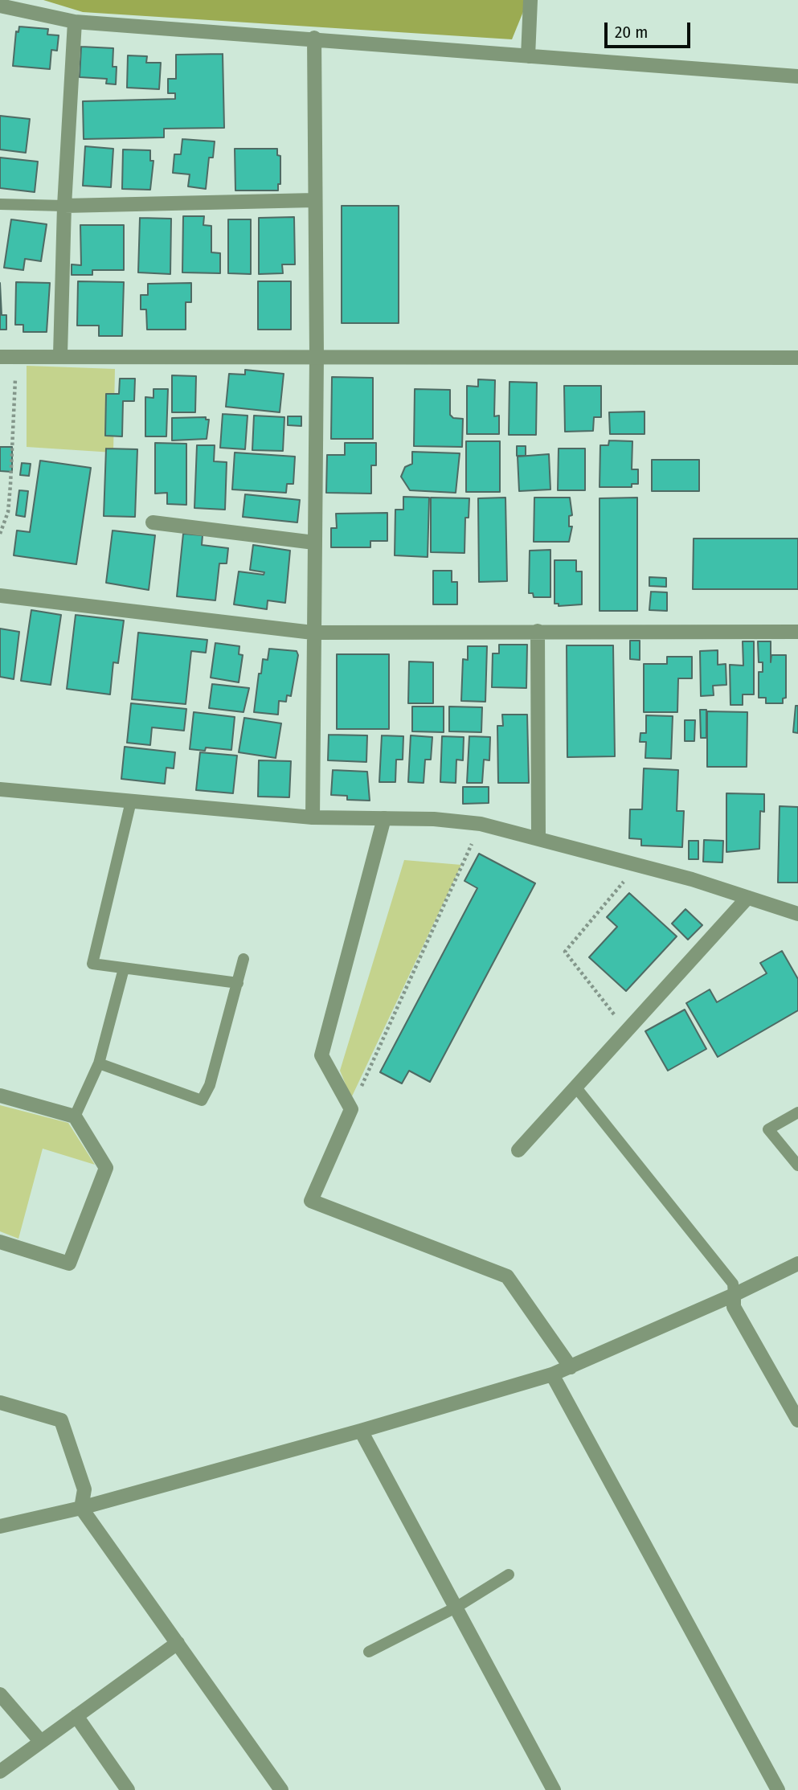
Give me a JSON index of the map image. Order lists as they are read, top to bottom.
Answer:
{
  "scale_bar": "20 m"
}
